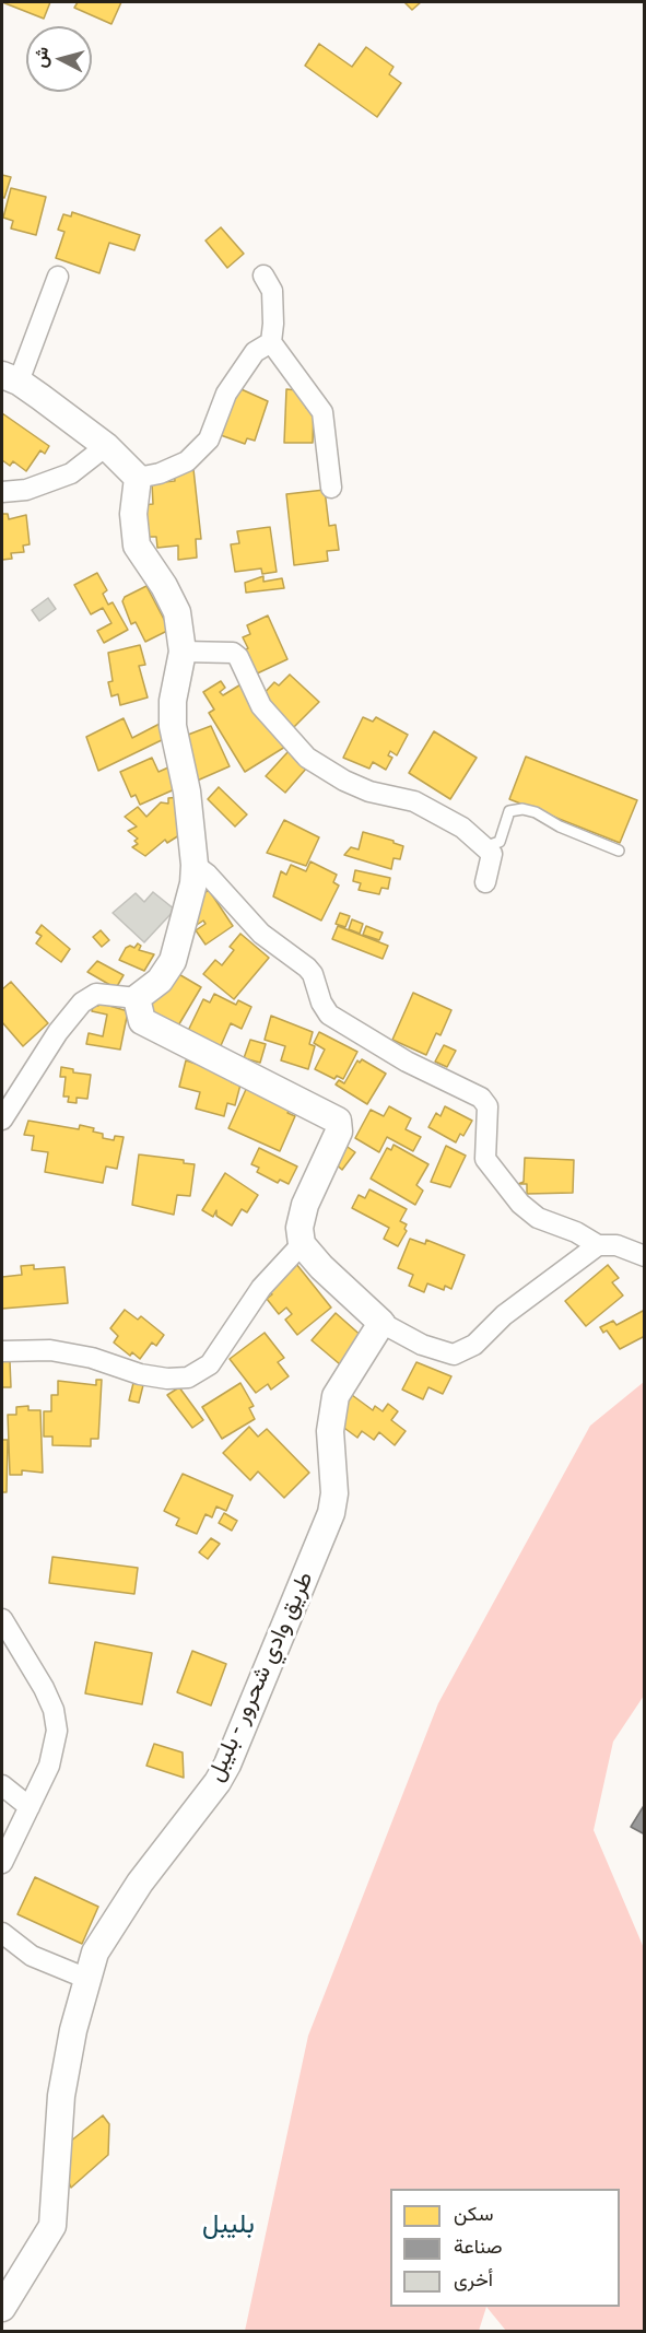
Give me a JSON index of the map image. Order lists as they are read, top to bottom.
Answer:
{
  "streets": {
    "street": ["طريق وادي شحرور - بليبل"]
  },
  "districts": ["بليبل"],
  "legend": ["سكن", "صناعة", "أخرى"],
  "north": "left"
}
